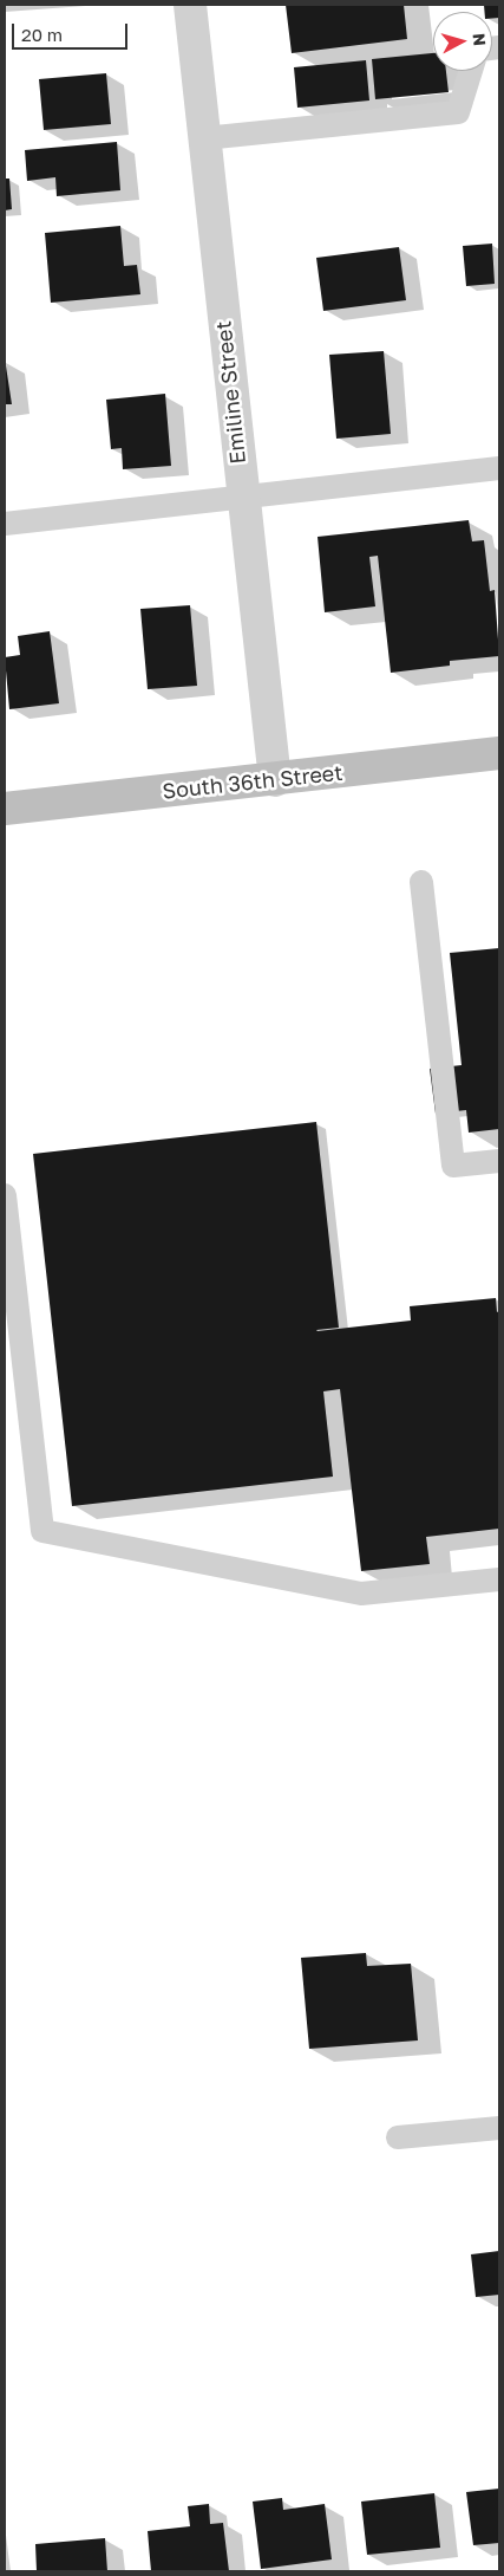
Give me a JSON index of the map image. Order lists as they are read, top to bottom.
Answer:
{
  "streets": {
    "main road": ["South 36th Street"],
    "street": ["Emiline Street"]
  },
  "crossings": [
    ["Emiline Street", "South 36th Street"]
  ],
  "scale_bar": "20 m",
  "north": "right"
}
